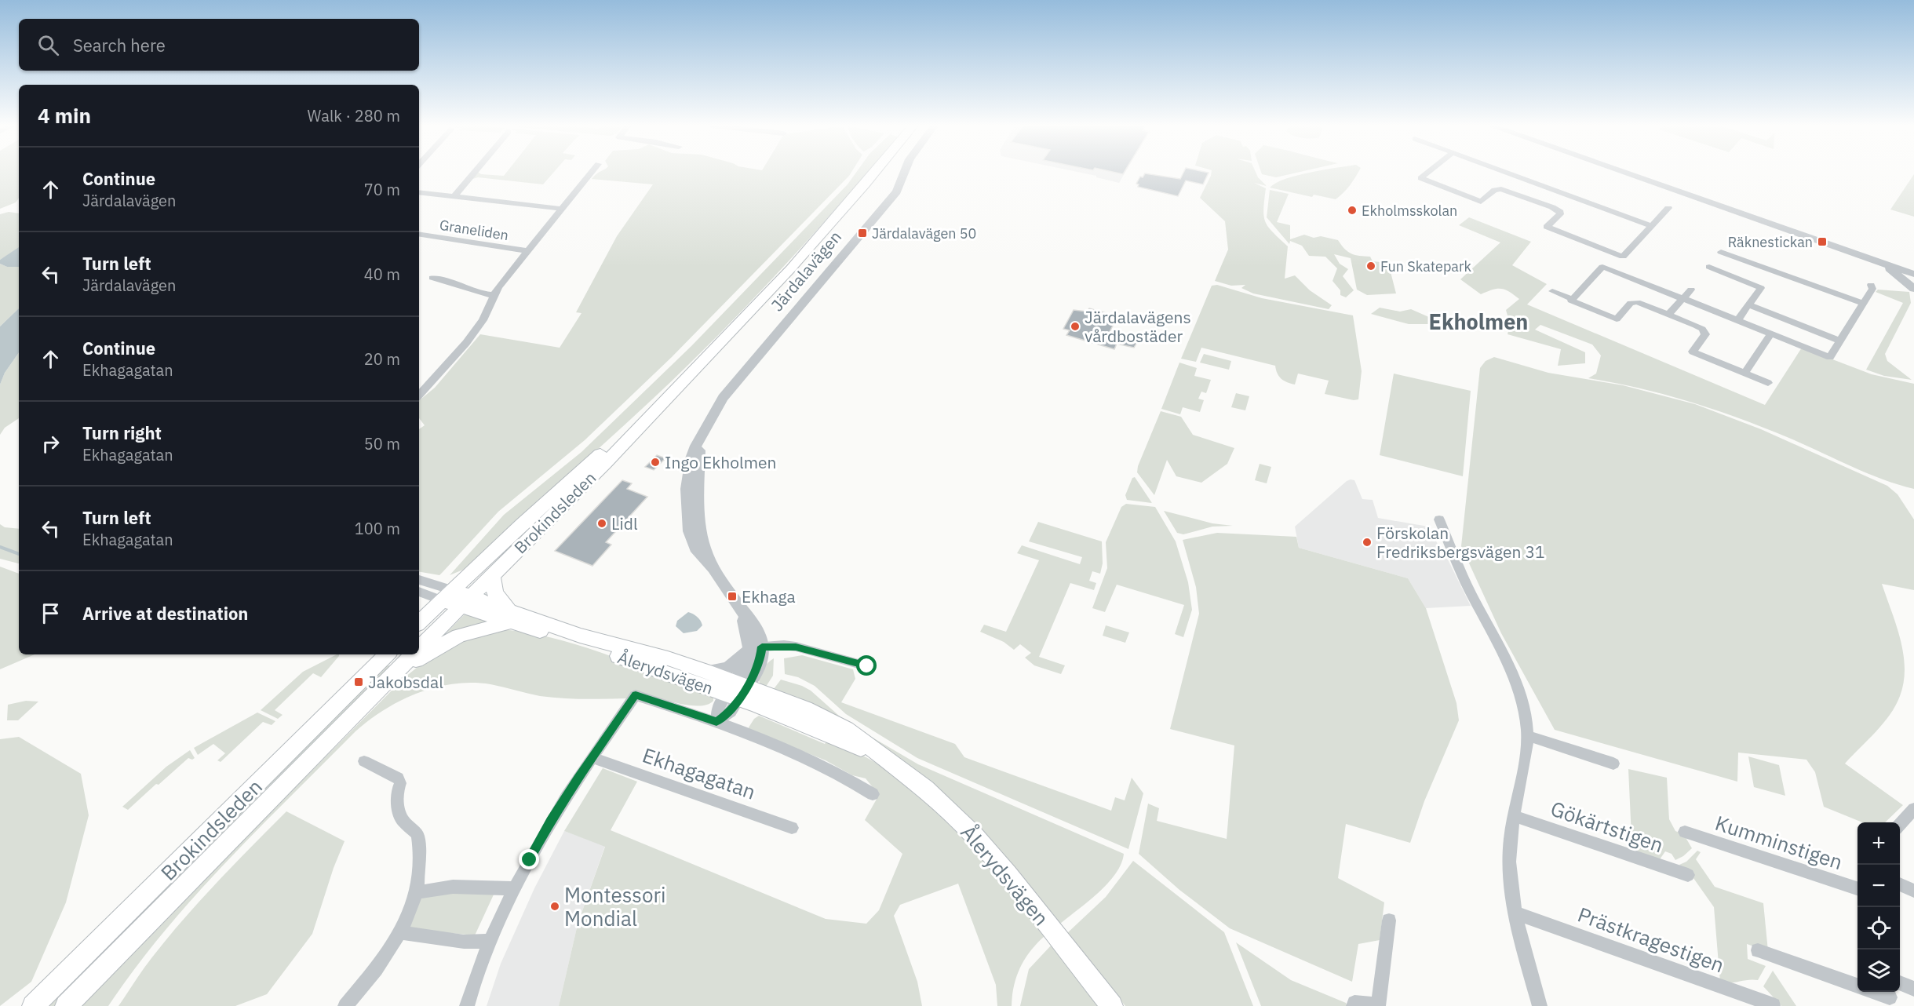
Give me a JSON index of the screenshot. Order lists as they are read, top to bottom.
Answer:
{
  "streets": {
    "main road": ["Brokindsleden", "Ålerydsvägen"],
    "street": [
      "Graneliden",
      "Järdalavägen",
      "Ekhagagatan",
      "Gökärtstigen",
      "Kumminstigen",
      "Prästkragestigen"
    ]
  },
  "crossings": [
    ["Brokindsleden", "Ålerydsvägen"]
  ],
  "districts": ["Ekholmen"],
  "places": {
    "other": [
      "Ekholmsskolan",
      "Fun Skatepark",
      "Järdalavägens vårdbostäder",
      "Ingo Ekholmen",
      "Lidl",
      "Förskolan Fredriksbergsvägen 31",
      "Montessori Mondial"
    ],
    "transit": [
      "Järdalavägen 50",
      "Räknestickan",
      "Ekhaga",
      "Jakobsdal"
    ]
  },
  "page": {
    "search": "Search here",
    "heading": ["4 min", "Walk · 280 m"],
    "list": [
      ["Continue", "Järdalavägen", "70 m"],
      ["Turn left", "Järdalavägen", "40 m"],
      ["Continue", "Ekhagagatan", "20 m"],
      ["Turn right", "Ekhagagatan", "50 m"],
      ["Turn left", "Ekhagagatan", "100 m"],
      "Arrive at destination"
    ],
    "map_buttons": ["+", "−"]
  }
}
